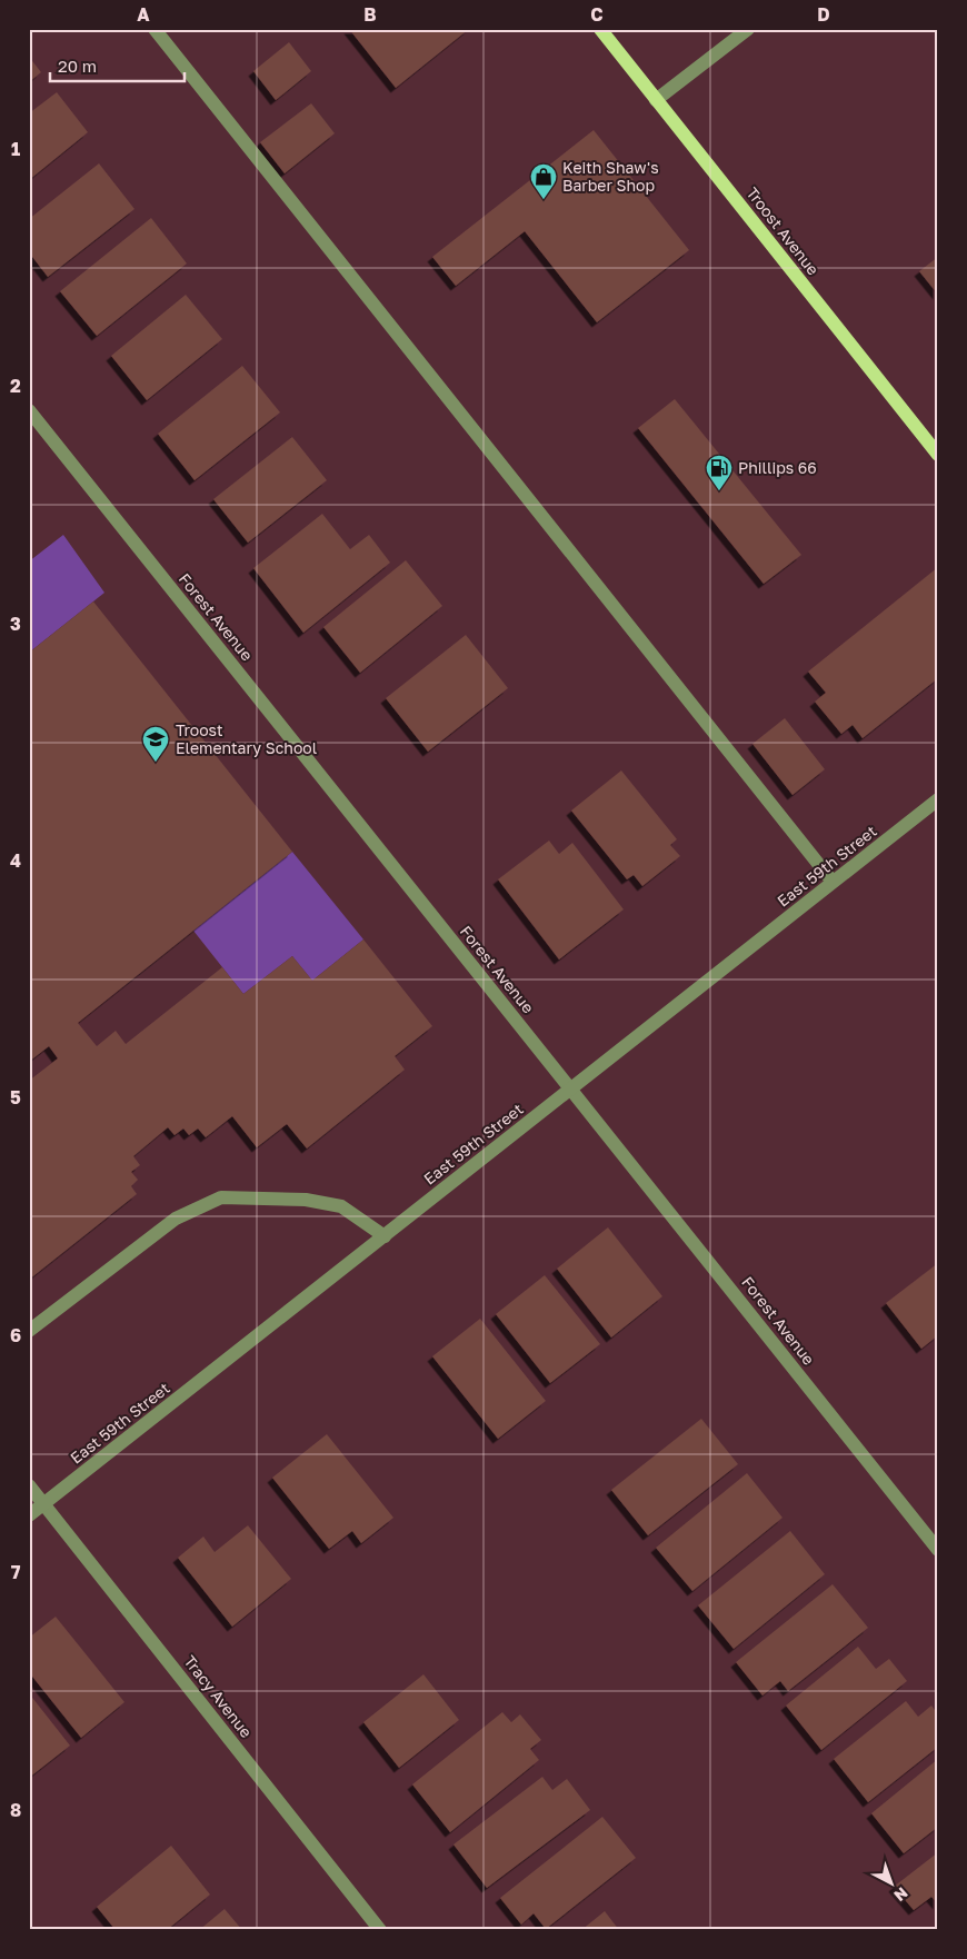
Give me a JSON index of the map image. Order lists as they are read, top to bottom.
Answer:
{
  "streets": {
    "main road": ["Troost Avenue"],
    "street": ["Forest Avenue", "East 59th Street", "Tracy Avenue"]
  },
  "crossings": [
    ["Forest Avenue", "East 59th Street"],
    ["East 59th Street", "Tracy Avenue"]
  ],
  "places": {
    "shop": ["Keith Shaw's Barber Shop"],
    "fuel station": ["Phillips 66"],
    "school or university": ["Troost Elementary School"]
  },
  "scale_bar": "20 m",
  "north": "bottom right",
  "grid": {
    "columns": [
      "A",
      "B",
      "C",
      "D"
    ],
    "rows": [
      "1",
      "2",
      "3",
      "4",
      "5",
      "6",
      "7",
      "8"
    ]
  }
}
